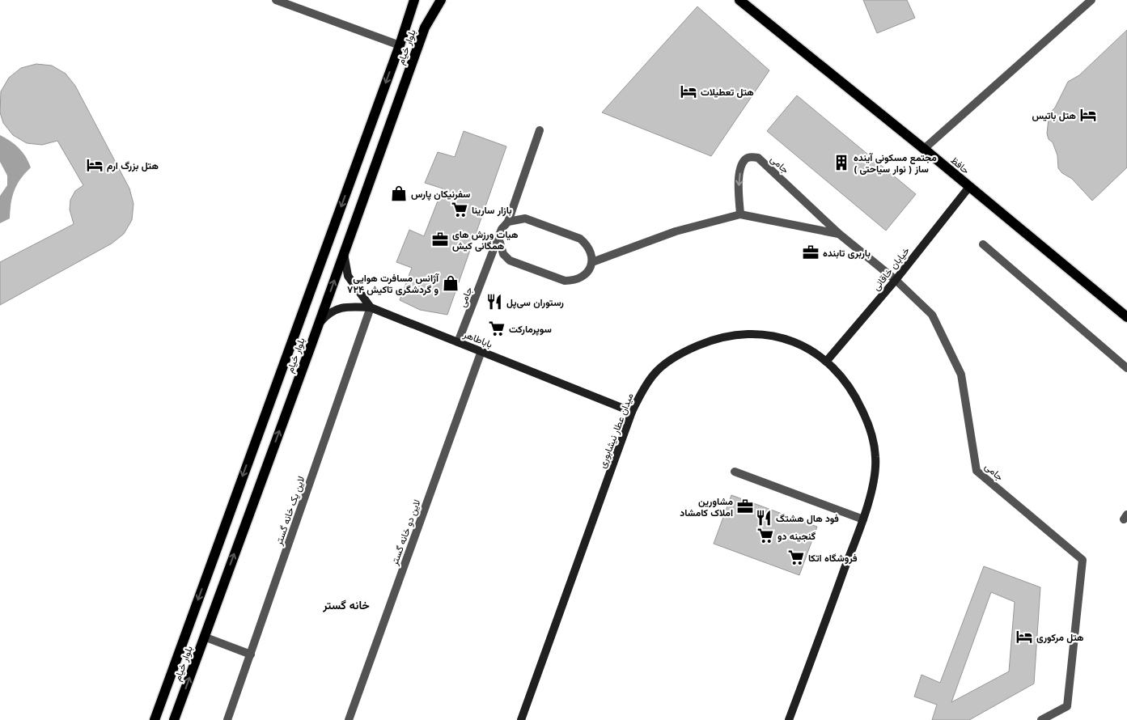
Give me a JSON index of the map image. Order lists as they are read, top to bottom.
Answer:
{
  "streets": {
    "main road": ["بلوار خیام", "حافظ"],
    "street": [
      "جامی",
      "خیابان خاقانی",
      "باباطاهر",
      "میدان عطار نیشابوری",
      "لاین یک خانه گستر",
      "لاین دو خانه گستر"
    ]
  },
  "crossings": [
    ["بلوار خیام", "باباطاهر"],
    ["جامی", "خیابان خاقانی"],
    ["جامی", "باباطاهر"],
    ["حافظ", "خیابان خاقانی"],
    ["خیابان خاقانی", "میدان عطار نیشابوری"],
    ["باباطاهر", "میدان عطار نیشابوری"],
    ["باباطاهر", "لاین یک خانه گستر"],
    ["باباطاهر", "لاین دو خانه گستر"]
  ],
  "districts": ["خانه گستر"],
  "places": {
    "hotel": [
      "هتل تعطیلات",
      "هتل باتیس",
      "هتل بزرگ ارم",
      "هتل مرکوری"
    ],
    "building": ["مجتمع مسکونی آینده ساز ( نوار سیاحتی )"],
    "shop": ["سفرنیکان پارس", "آژانس مسافرت هوایی و گردشگری تاکیش ۷۲۴"],
    "supermarket": [
      "بازار سارینا",
      "سوپرمارکت",
      "گنجینه دو",
      "فروشگاه اتکا"
    ],
    "office": ["هیات ورزش های همگانی کیش", "باربری تابنده", "مشاورین املاک کامشاد"],
    "restaurant": ["رستوران سی‌پل", "فود هال هشتگ"]
  }
}
